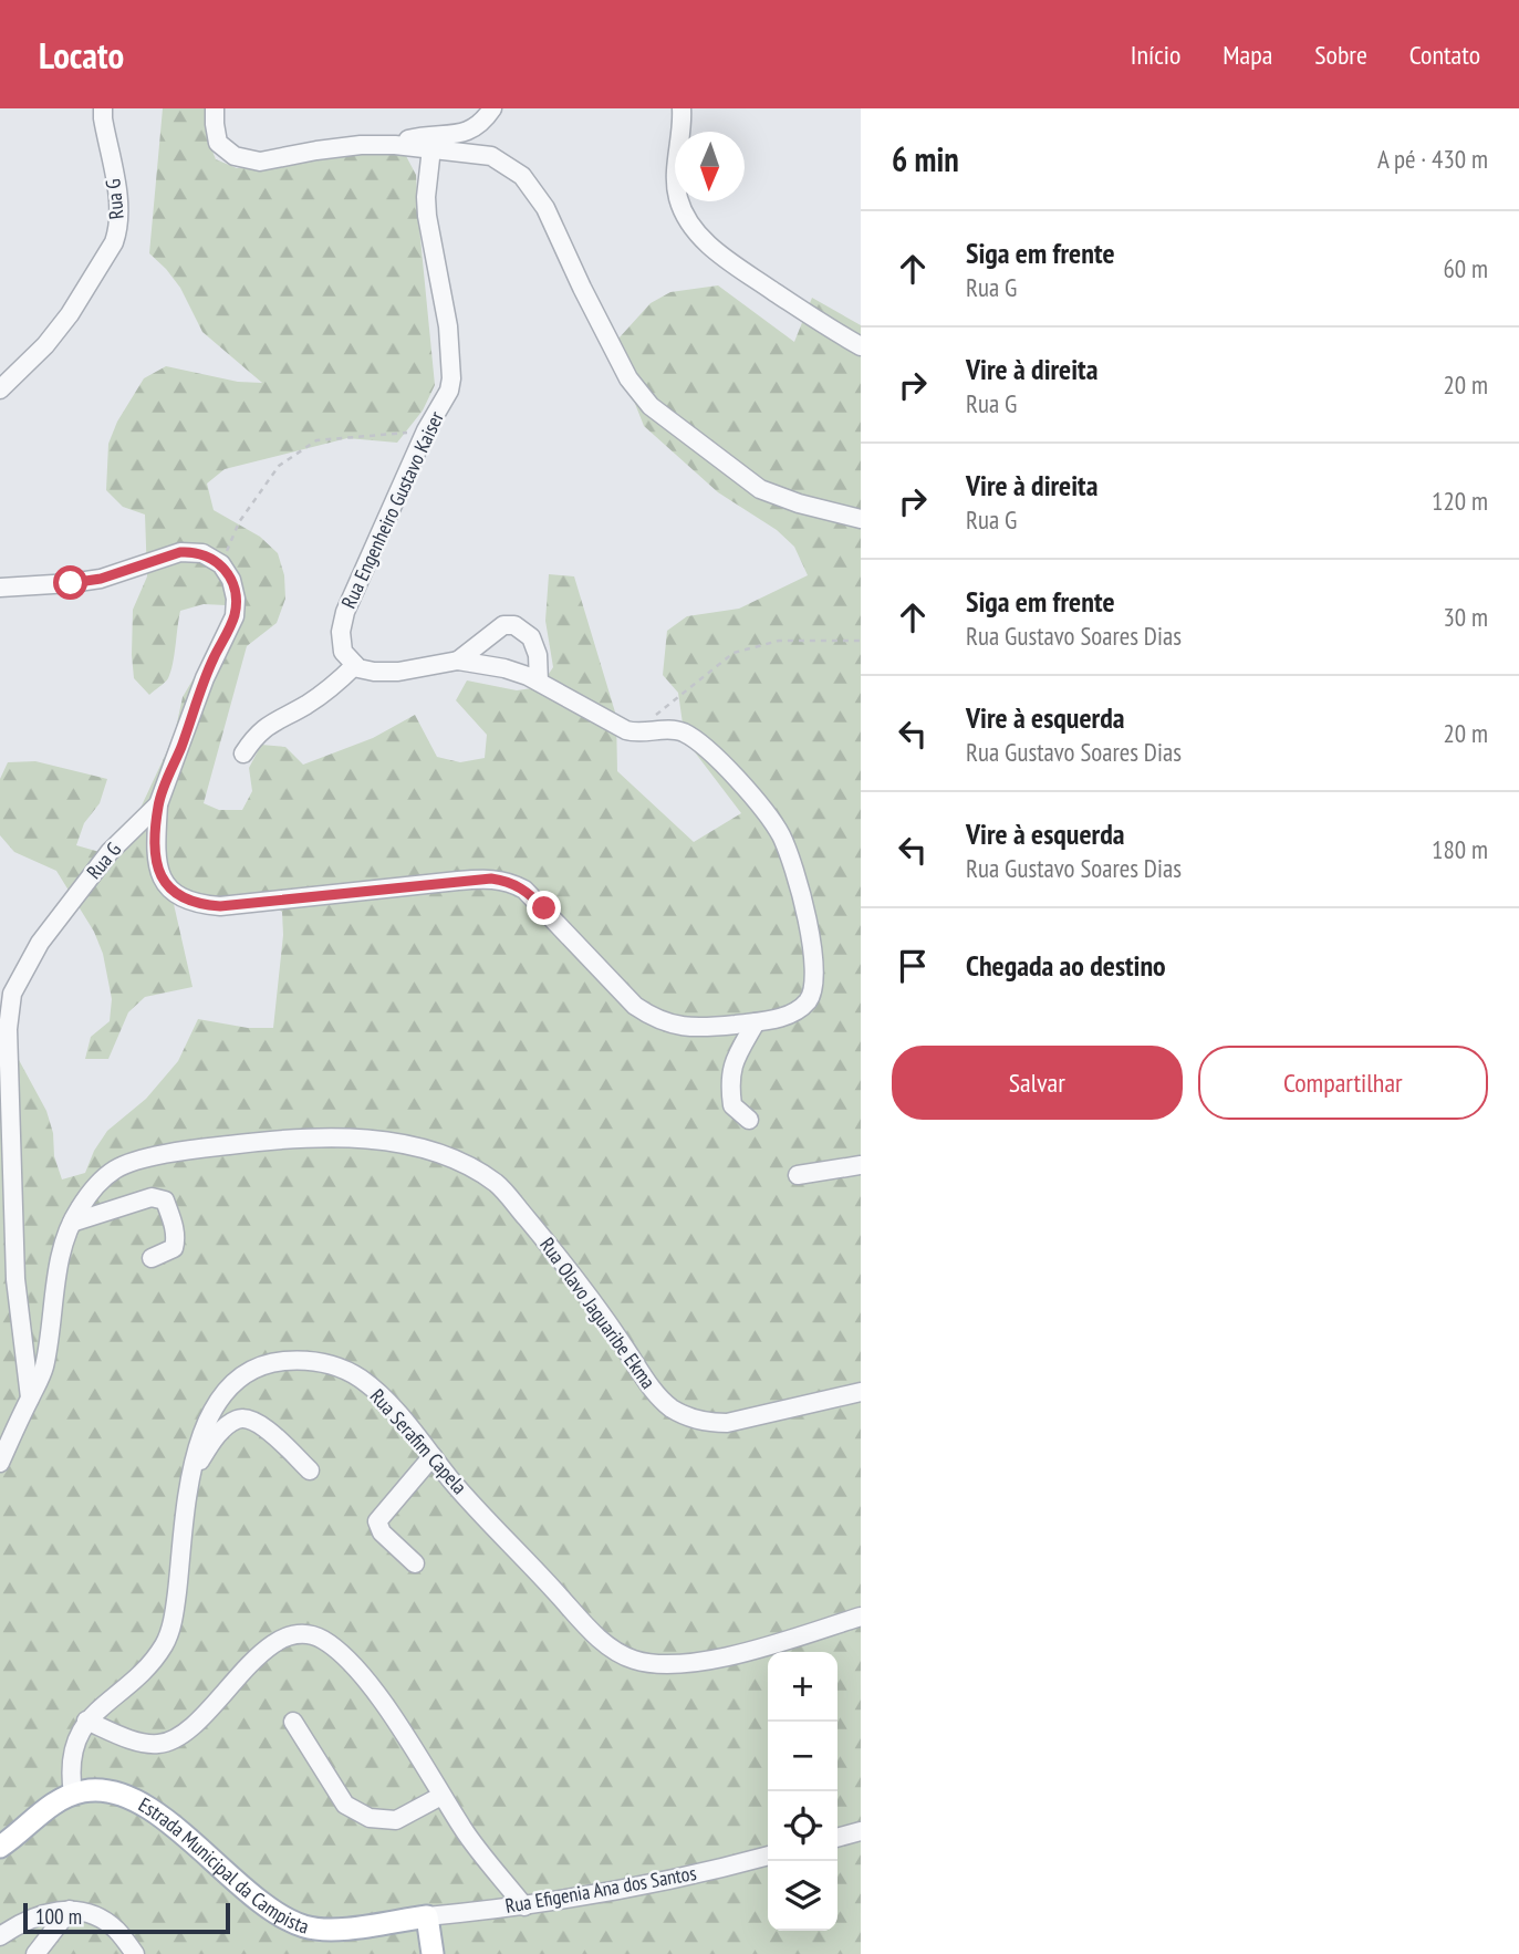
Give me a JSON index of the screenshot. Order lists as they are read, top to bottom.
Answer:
{
  "streets": {
    "main road": ["Estrada Municipal da Campista"],
    "street": [
      "Rua G",
      "Rua Engenheiro Gustavo Kaiser",
      "Rua Olavo Jaguaribe Ekma",
      "Rua Serafim Capela",
      "Rua Efigenia Ana dos Santos"
    ]
  },
  "crossings": [
    ["Rua G", "Rua Olavo Jaguaribe Ekma"],
    ["Rua Serafim Capela", "Estrada Municipal da Campista"],
    ["Estrada Municipal da Campista", "Rua Efigenia Ana dos Santos"]
  ],
  "scale_bar": "100 m",
  "north": "bottom",
  "page": {
    "header": "Locato",
    "nav": [
      "Início",
      "Mapa",
      "Sobre",
      "Contato"
    ],
    "heading": ["6 min", "A pé · 430 m"],
    "list": [
      ["Siga em frente", "Rua G", "60 m"],
      ["Vire à direita", "Rua G", "20 m"],
      ["Vire à direita", "Rua G", "120 m"],
      ["Siga em frente", "Rua Gustavo Soares Dias", "30 m"],
      ["Vire à esquerda", "Rua Gustavo Soares Dias", "20 m"],
      ["Vire à esquerda", "Rua Gustavo Soares Dias", "180 m"],
      "Chegada ao destino"
    ],
    "buttons": ["Salvar", "Compartilhar"],
    "map_buttons": ["+", "−"],
    "scale": "100 m"
  }
}
